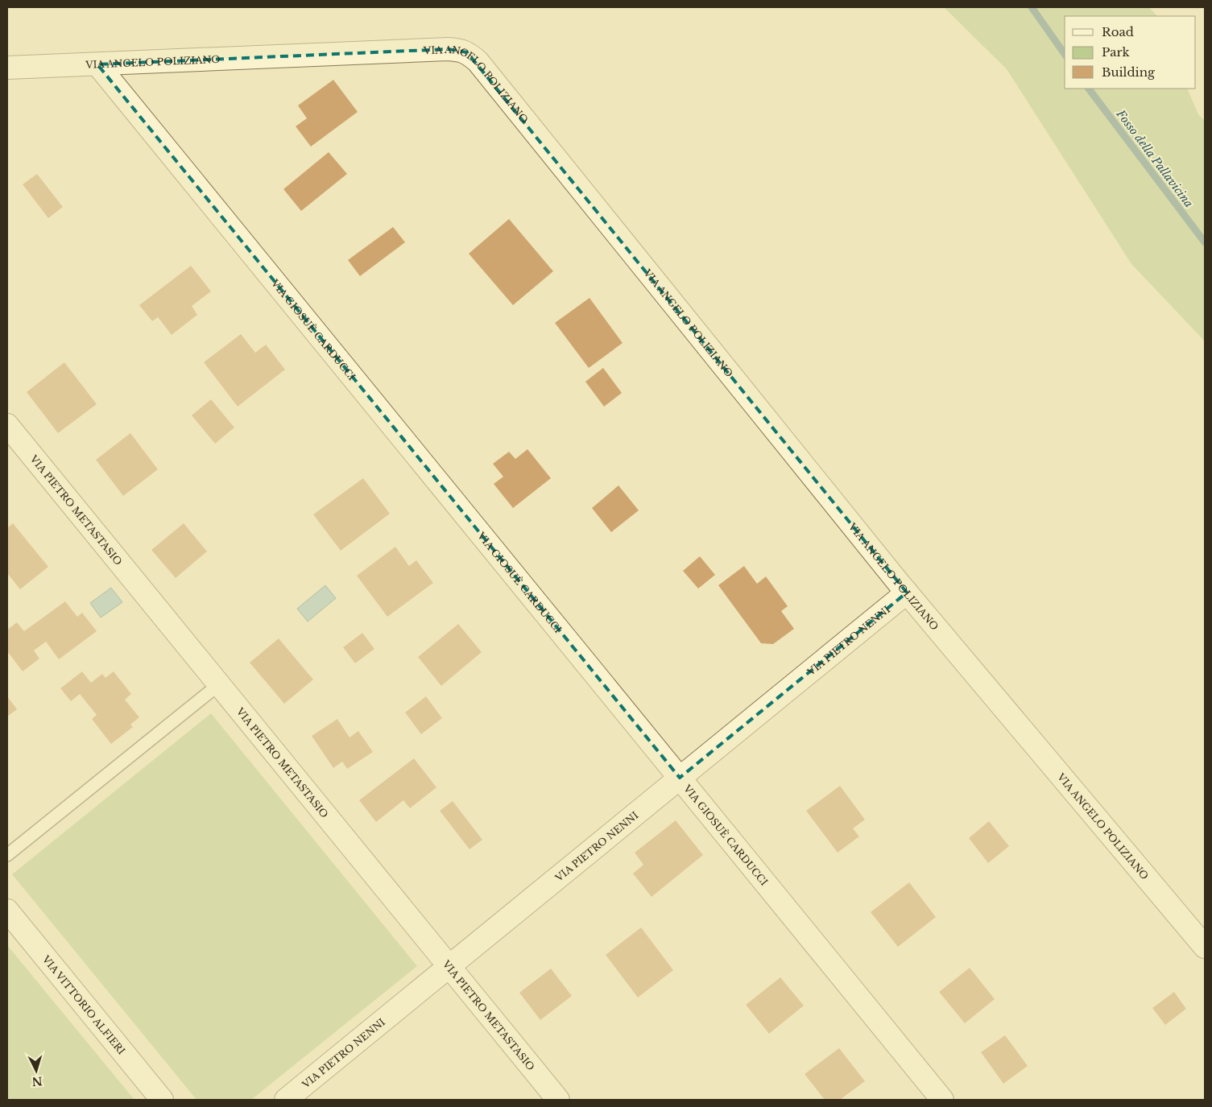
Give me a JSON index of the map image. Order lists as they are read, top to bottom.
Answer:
{
  "streets": {
    "street": [
      "VIA ANGELO POLIZIANO",
      "VIA GIOSUÈ CARDUCCI",
      "VIA PIETRO METASTASIO",
      "VIA PIETRO NENNI",
      "VIA VITTORIO ALFIERI"
    ]
  },
  "crossings": [
    ["VIA ANGELO POLIZIANO", "VIA GIOSUÈ CARDUCCI"],
    ["VIA ANGELO POLIZIANO", "VIA PIETRO NENNI"],
    ["VIA GIOSUÈ CARDUCCI", "VIA PIETRO NENNI"],
    ["VIA PIETRO METASTASIO", "VIA PIETRO NENNI"]
  ],
  "water": ["Fosso della Pallavicina"],
  "legend": ["Road", "Park", "Building"],
  "north": "bottom"
}
